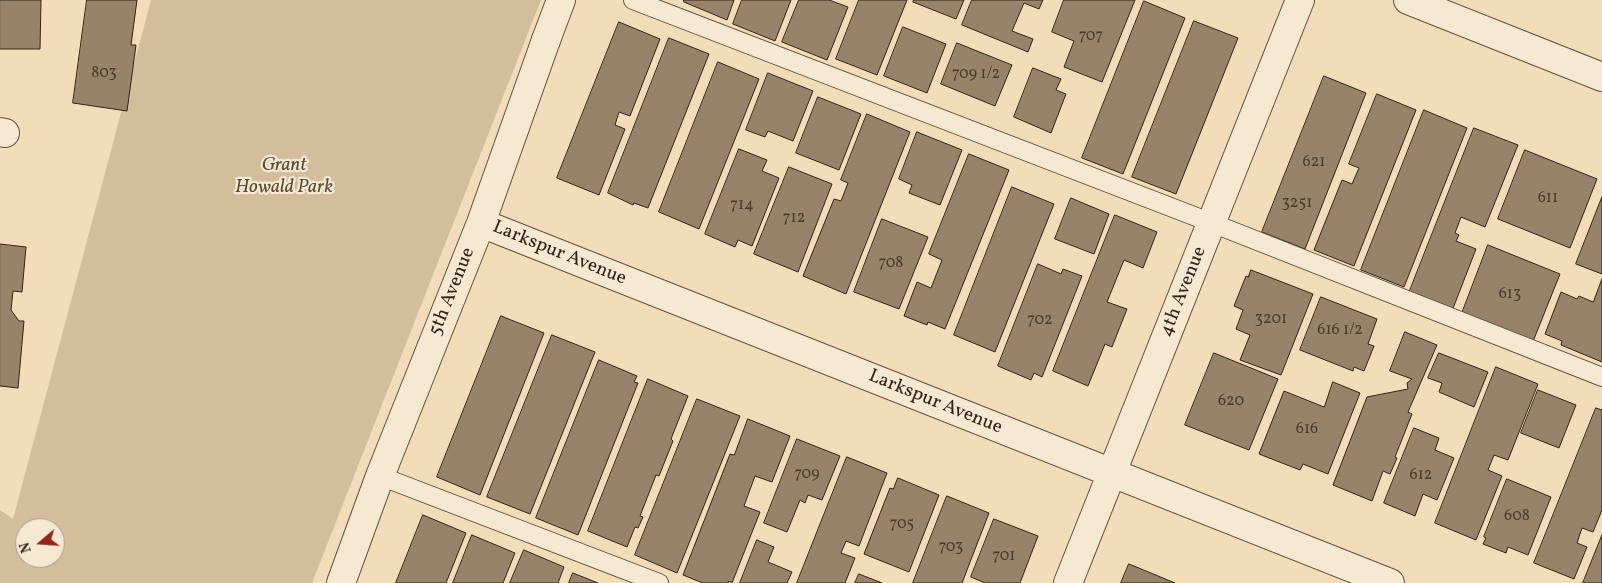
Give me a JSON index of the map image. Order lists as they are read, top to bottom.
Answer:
{
  "streets": {
    "street": ["Larkspur Avenue", "5th Avenue", "4th Avenue"]
  },
  "crossings": [
    ["Larkspur Avenue", "5th Avenue"],
    ["Larkspur Avenue", "4th Avenue"]
  ],
  "parks": ["Grant Howald Park"],
  "house_numbers": [
    "707",
    "803",
    "709 1/2",
    "621",
    "611",
    "3251",
    "714",
    "712",
    "708",
    "613",
    "3201",
    "702",
    "616 1/2",
    "620",
    "616",
    "709",
    "612",
    "608",
    "705",
    "703",
    "701"
  ],
  "north": "left"
}
